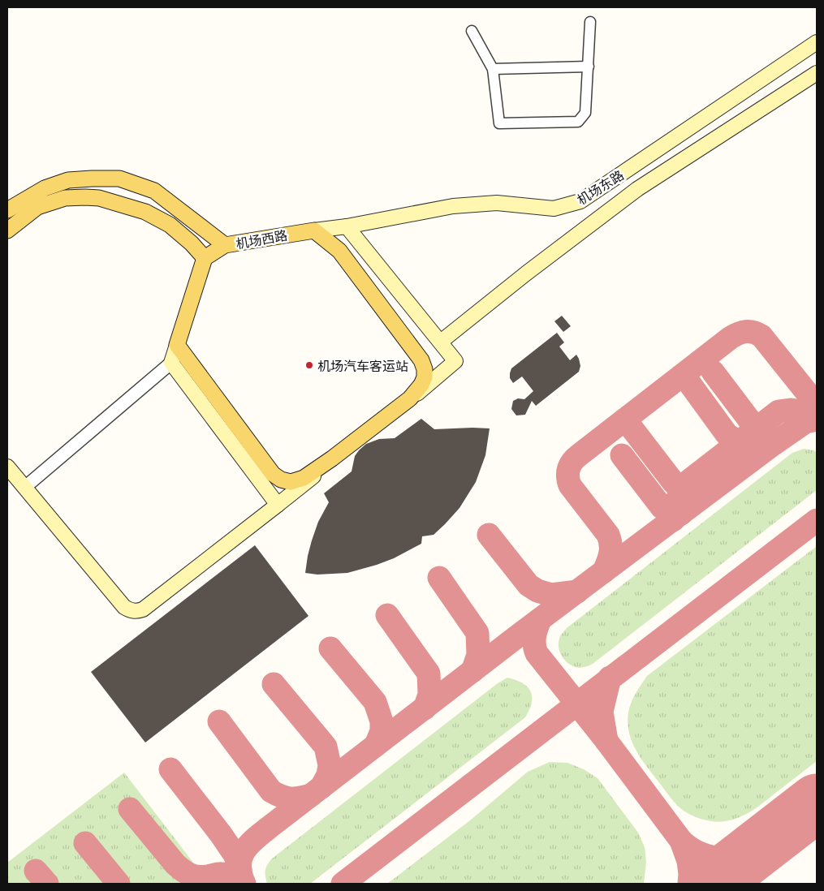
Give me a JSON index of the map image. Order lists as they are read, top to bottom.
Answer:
{
  "streets": {
    "main road": ["机场东路", "机场西路"]
  },
  "crossings": [
    ["机场东路", "机场西路"]
  ],
  "places": ["机场汽车客运站"]
}
